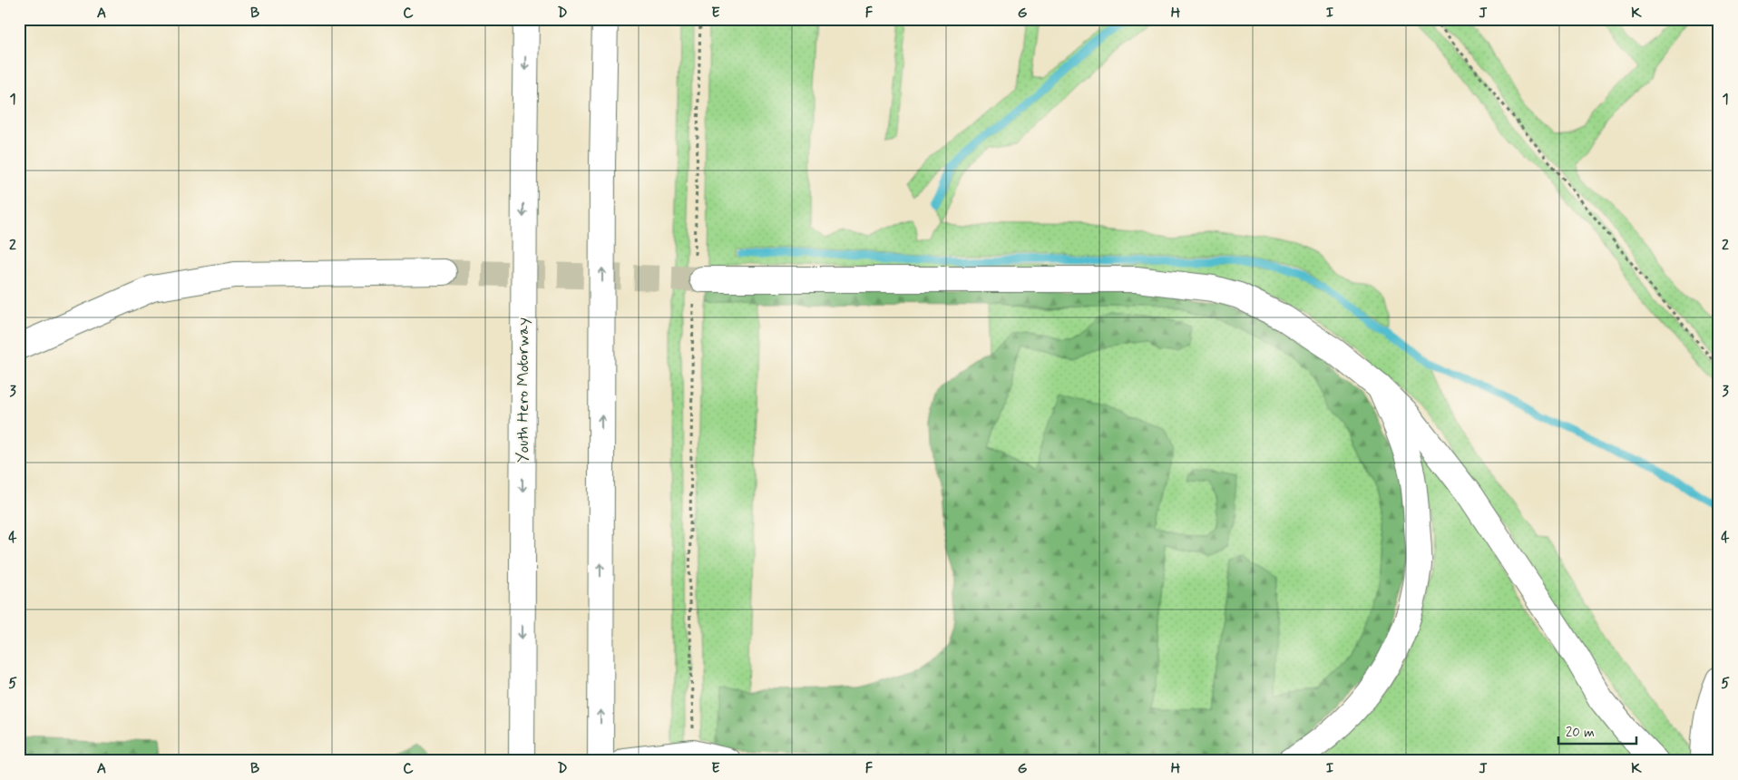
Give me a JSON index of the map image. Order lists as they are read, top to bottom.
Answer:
{
  "streets": {
    "main road": ["Youth Hero Motorway"]
  },
  "scale_bar": "20 m",
  "grid": {
    "columns": [
      "A",
      "B",
      "C",
      "D",
      "E",
      "F",
      "G",
      "H",
      "I",
      "J",
      "K"
    ],
    "rows": [
      "1",
      "2",
      "3",
      "4",
      "5"
    ]
  }
}
